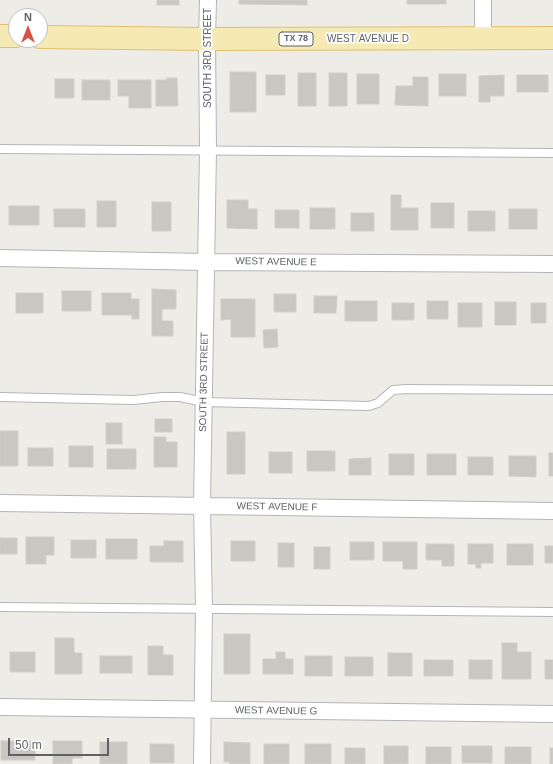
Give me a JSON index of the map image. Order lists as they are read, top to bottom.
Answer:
{
  "streets": {
    "main road": ["TX 78", "WEST AVENUE D"],
    "street": [
      "SOUTH 3RD STREET",
      "WEST AVENUE E",
      "WEST AVENUE F",
      "WEST AVENUE G"
    ]
  },
  "crossings": [
    ["WEST AVENUE D", "SOUTH 3RD STREET"],
    ["SOUTH 3RD STREET", "WEST AVENUE E"],
    ["SOUTH 3RD STREET", "WEST AVENUE F"],
    ["SOUTH 3RD STREET", "WEST AVENUE G"]
  ],
  "scale_bar": "50 m",
  "north": "top"
}
